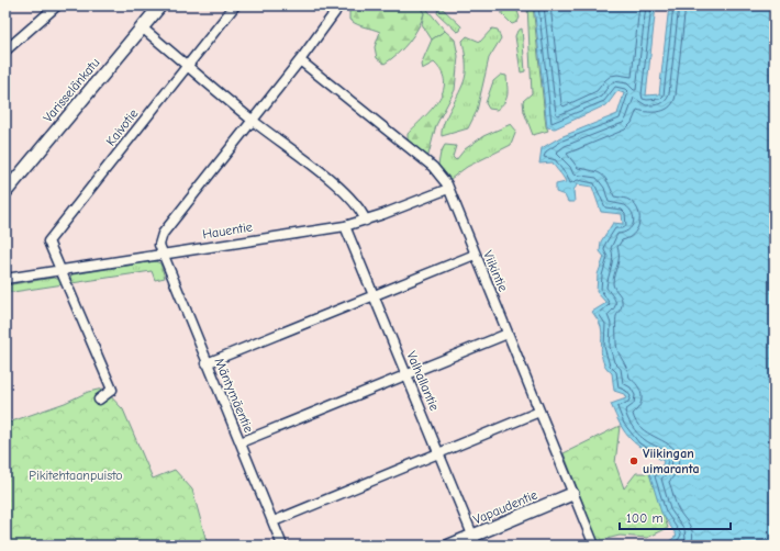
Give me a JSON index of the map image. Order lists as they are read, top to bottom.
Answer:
{
  "streets": {
    "street": [
      "Varisselänkatu",
      "Kaivotie",
      "Hauentie",
      "Viikintie",
      "Valhallantie",
      "Mäntymäentie",
      "Vapaudentie"
    ]
  },
  "crossings": [
    ["Kaivotie", "Hauentie"],
    ["Hauentie", "Viikintie"],
    ["Hauentie", "Valhallantie"],
    ["Hauentie", "Mäntymäentie"],
    ["Viikintie", "Vapaudentie"],
    ["Valhallantie", "Vapaudentie"]
  ],
  "parks": ["Pikitehtaanpuisto"],
  "places": ["Viikingan uimaranta"],
  "scale_bar": "100 m"
}
